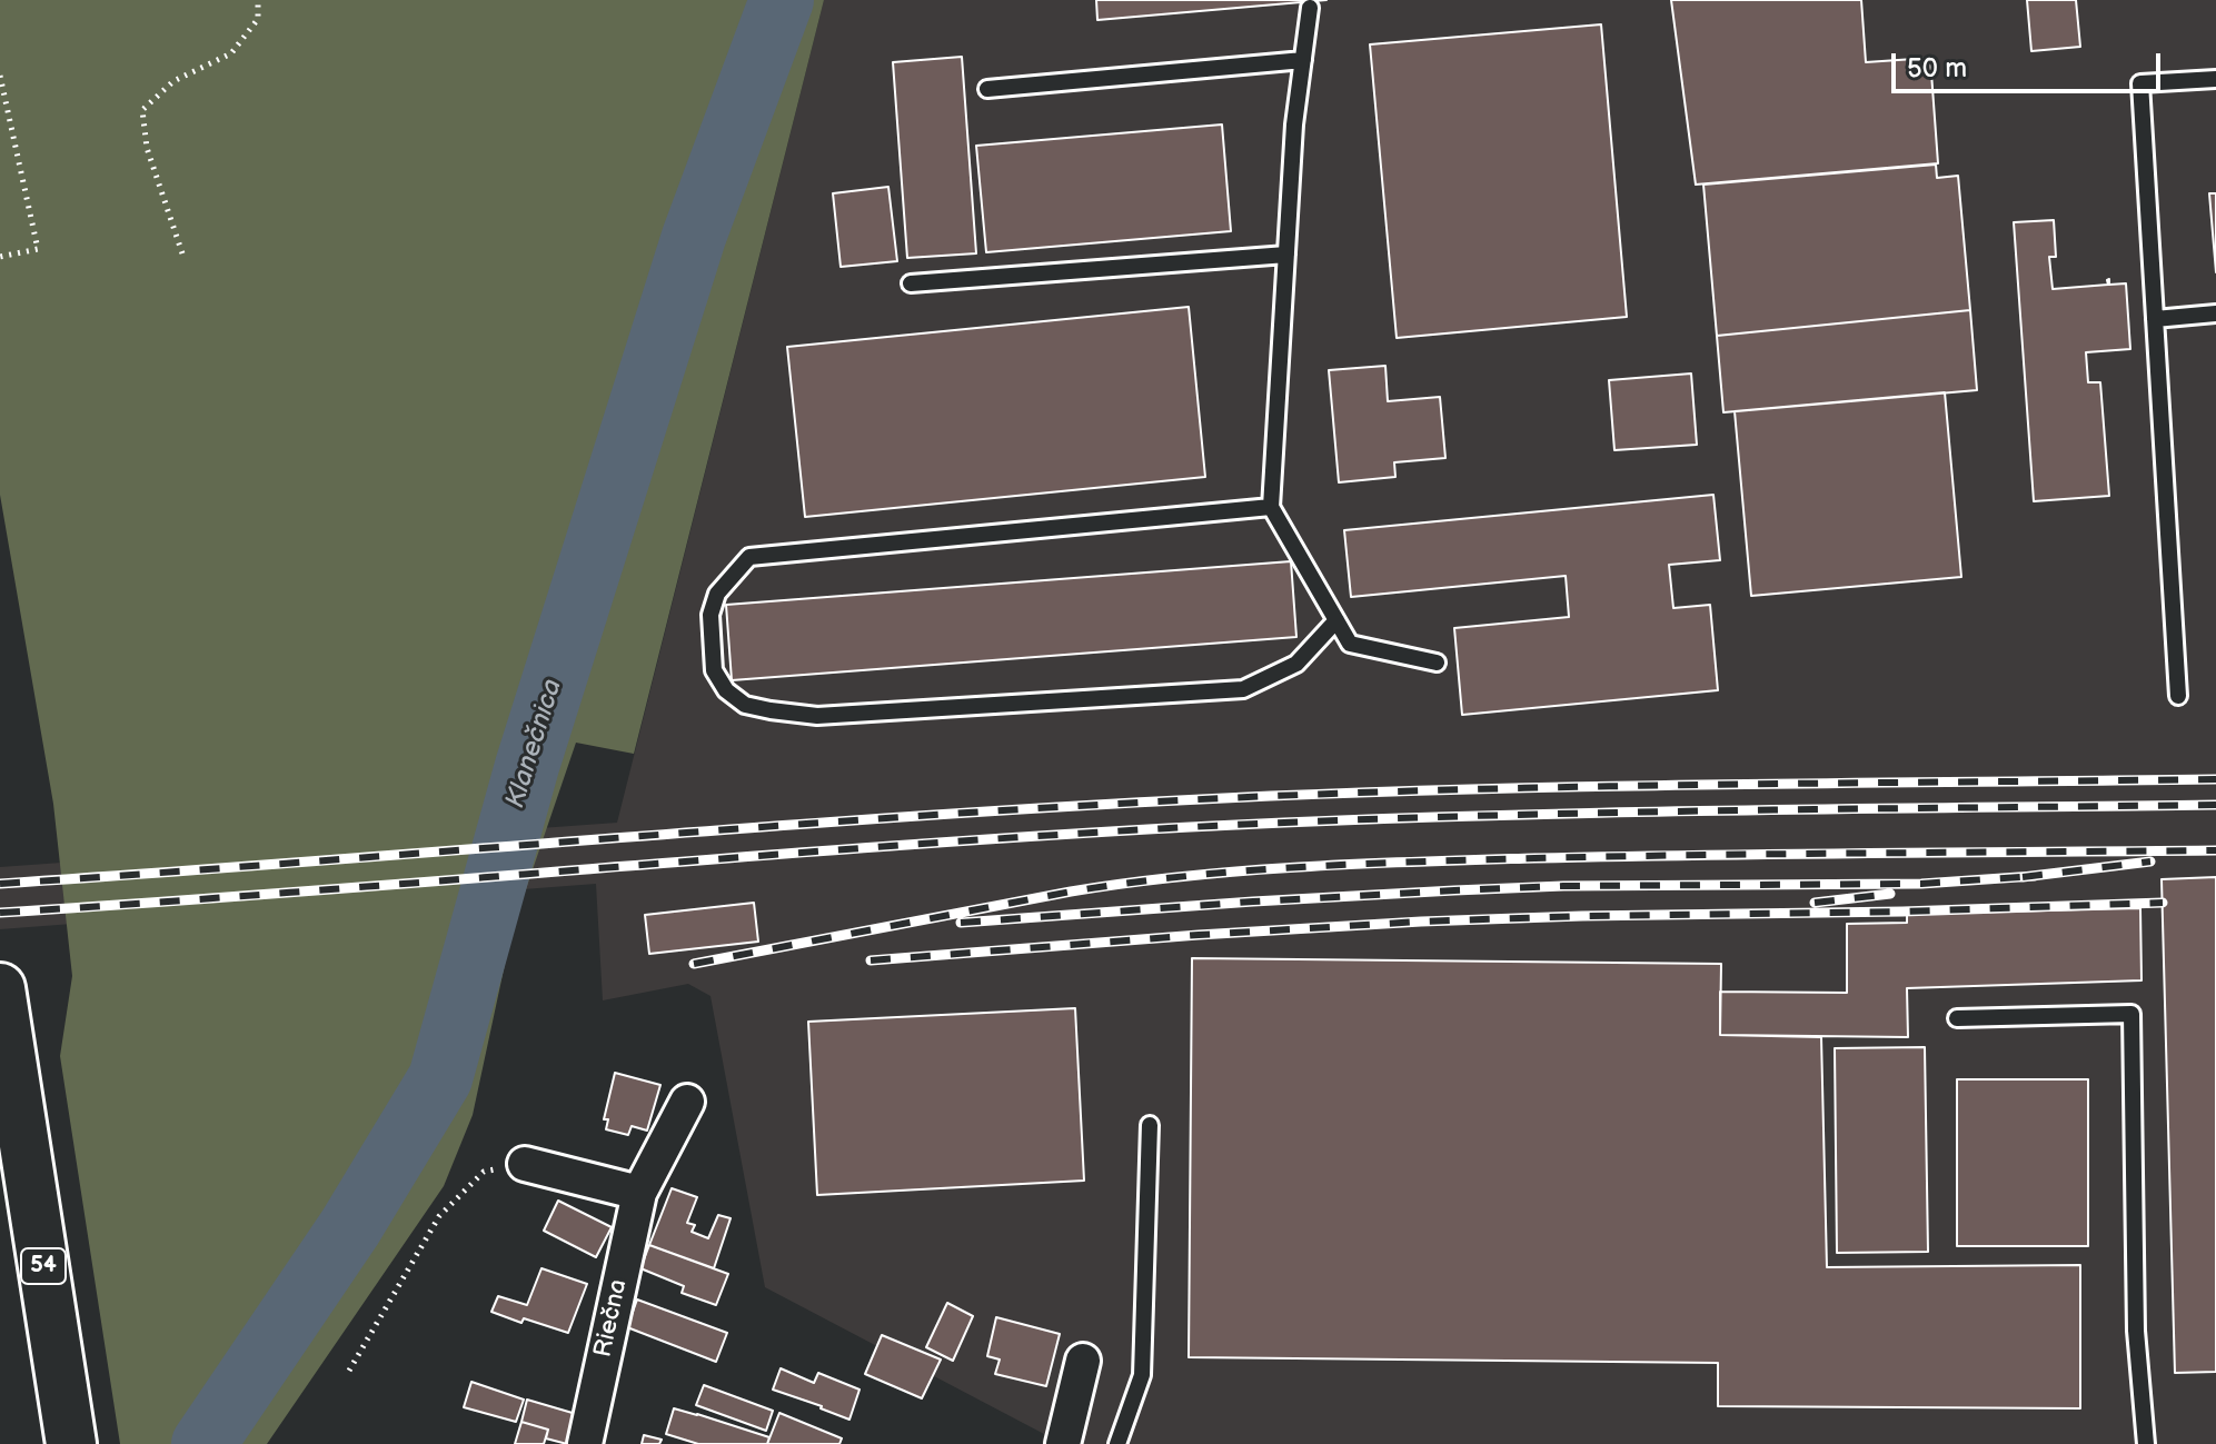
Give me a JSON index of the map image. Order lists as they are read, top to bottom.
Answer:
{
  "streets": {
    "main road": ["54"],
    "street": ["Riečna"]
  },
  "water": ["Klanečnica"],
  "scale_bar": "50 m"
}
